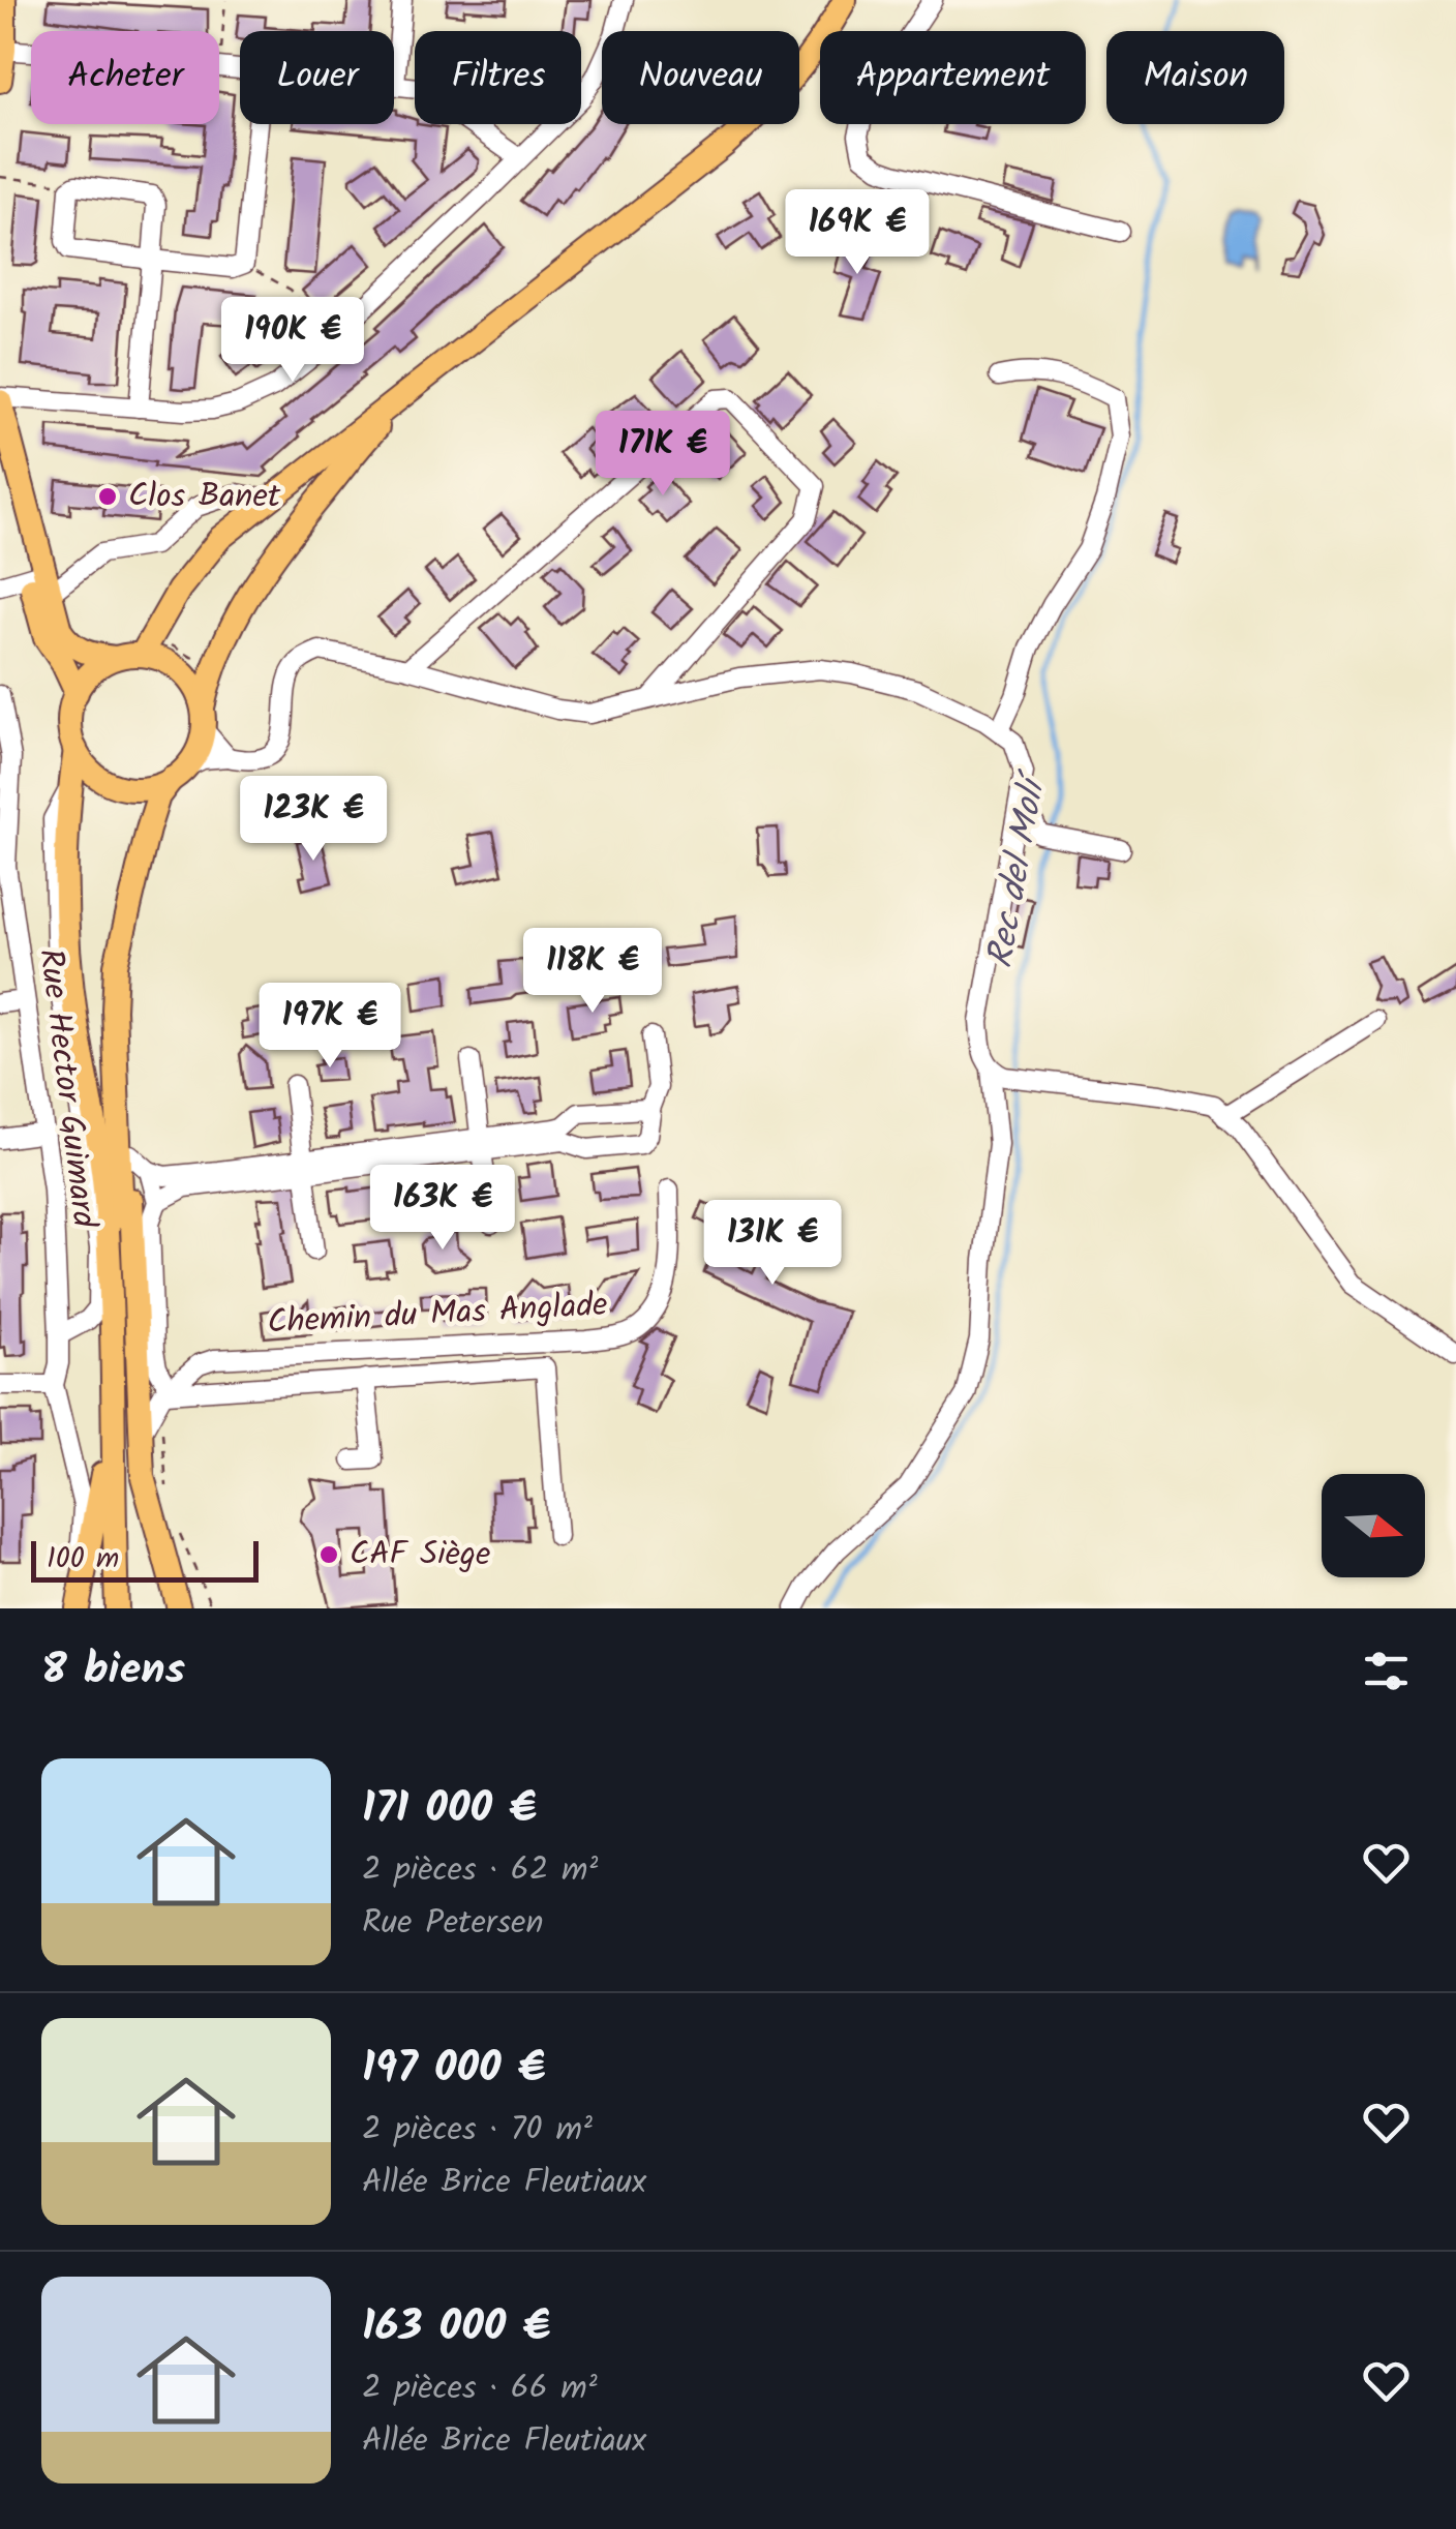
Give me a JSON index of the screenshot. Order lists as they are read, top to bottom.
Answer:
{
  "streets": {
    "street": ["Rue Hector Guimard", "Chemin du Mas Anglade"]
  },
  "water": ["Rec del Molí"],
  "places": ["Clos Banet", "CAF Siège"],
  "scale_bar": "100 m",
  "north": "right",
  "page": {
    "chip": [
      "Acheter",
      "Louer",
      "Filtres",
      "Nouveau",
      "Appartement",
      "Maison"
    ],
    "price": [
      "169K €",
      "190K €",
      "171K €",
      "123K €",
      "118K €",
      "197K €",
      "163K €",
      "131K €"
    ],
    "scale": "100 m",
    "heading": "8 biens",
    "list": [
      {
        "name": "171 000 €",
        "note": "2 pièces · 62 m² · Rue Petersen"
      },
      {
        "name": "197 000 €",
        "note": "2 pièces · 70 m² · Allée Brice Fleutiaux"
      },
      {
        "name": "163 000 €",
        "note": "2 pièces · 66 m² · Allée Brice Fleutiaux"
      }
    ]
  }
}
